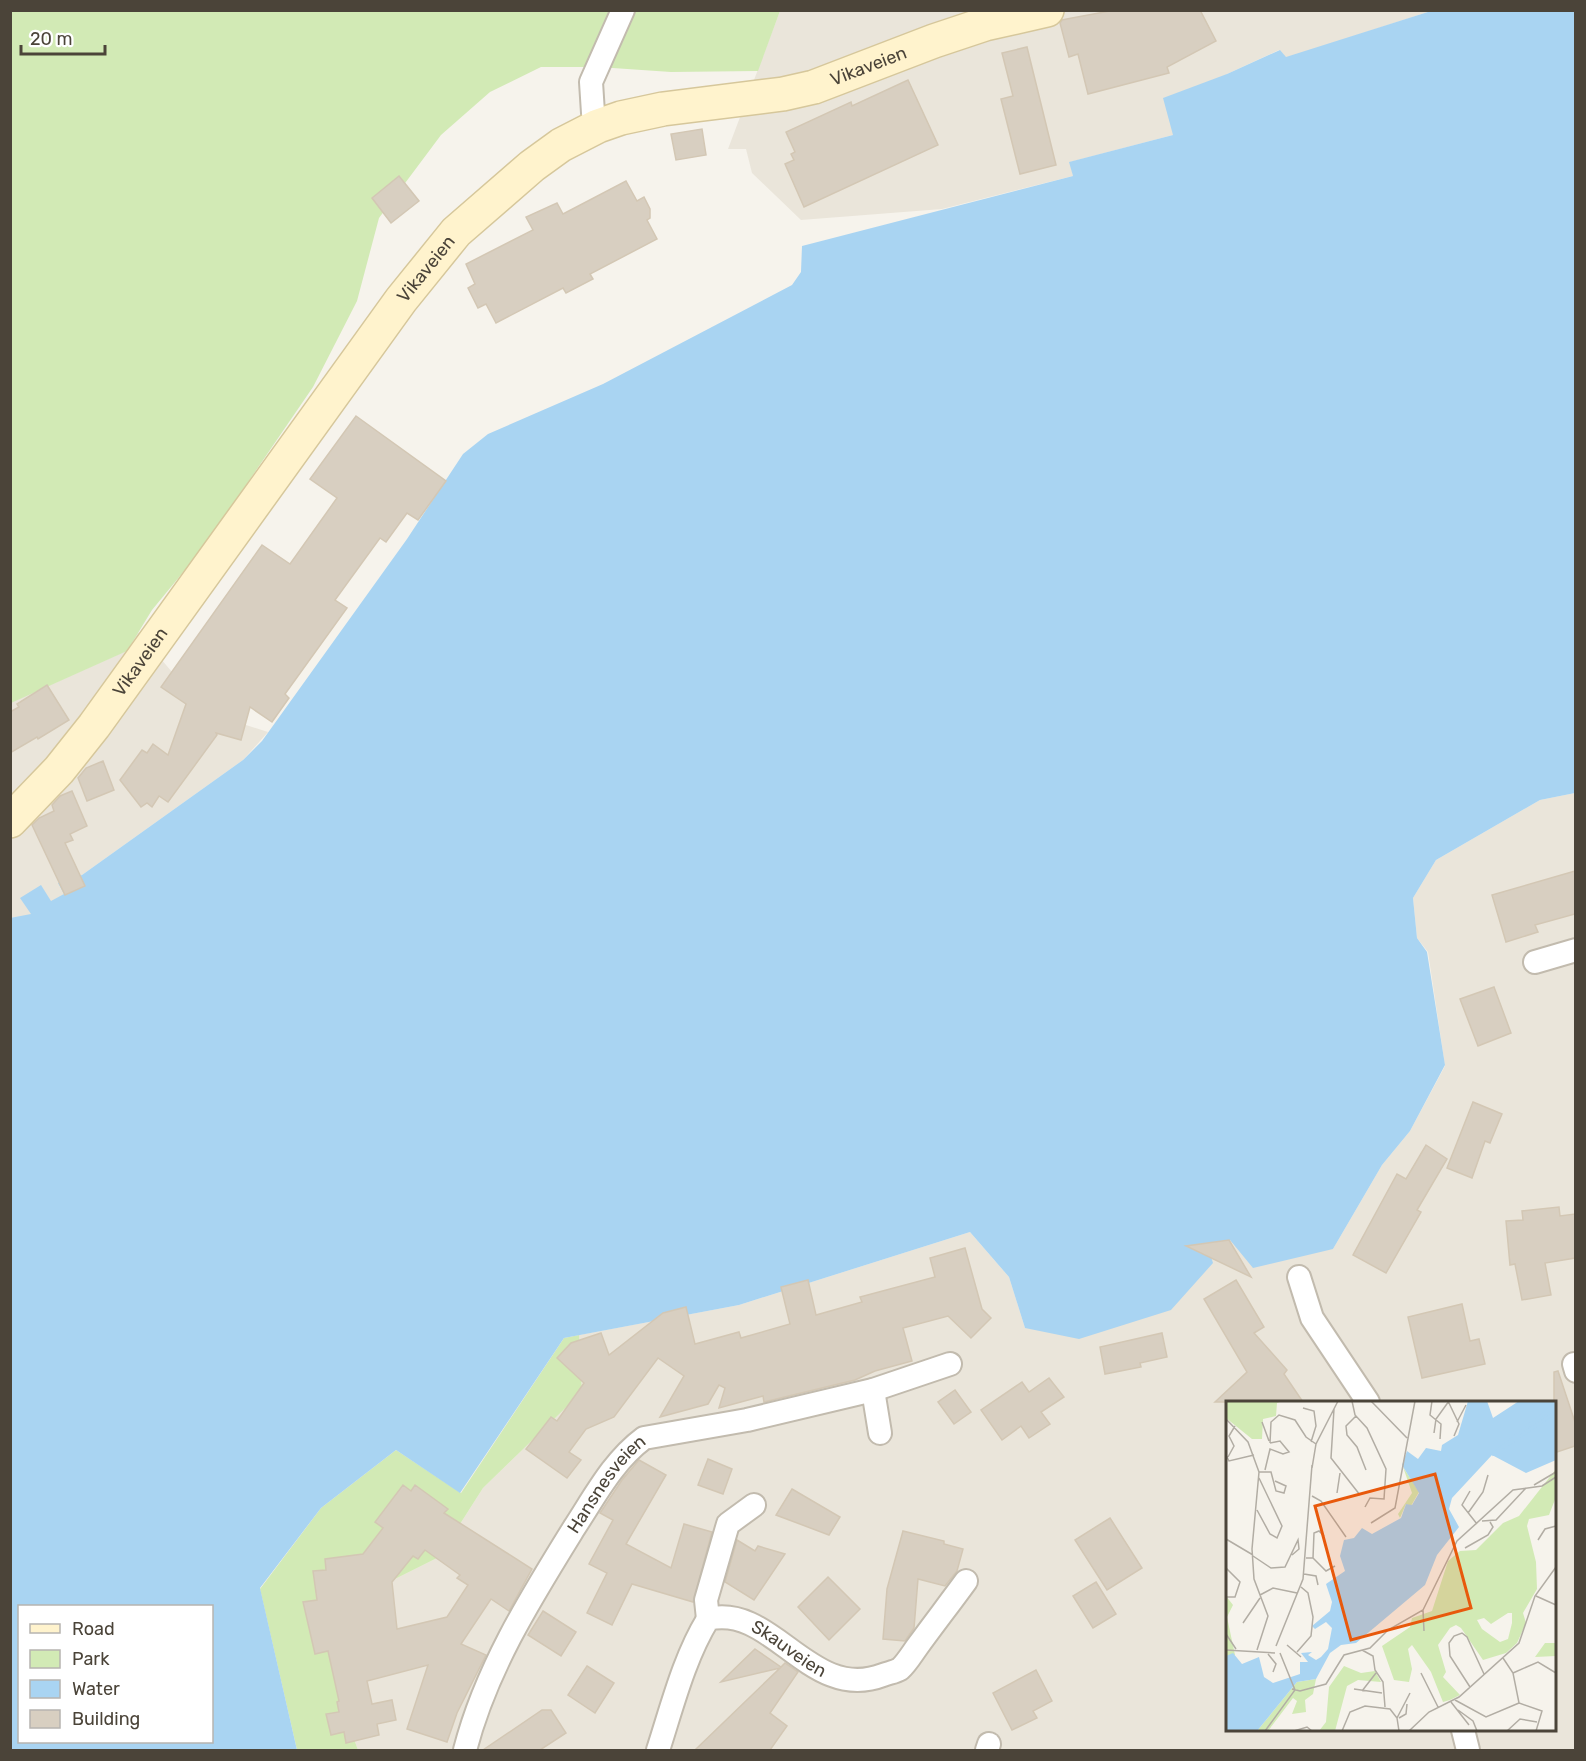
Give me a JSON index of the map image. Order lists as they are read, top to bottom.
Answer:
{
  "streets": {
    "main road": ["Vikaveien"],
    "street": ["Hansnesveien", "Skauveien"]
  },
  "legend": [
    "Road",
    "Park",
    "Water",
    "Building"
  ],
  "scale_bar": "20 m"
}
